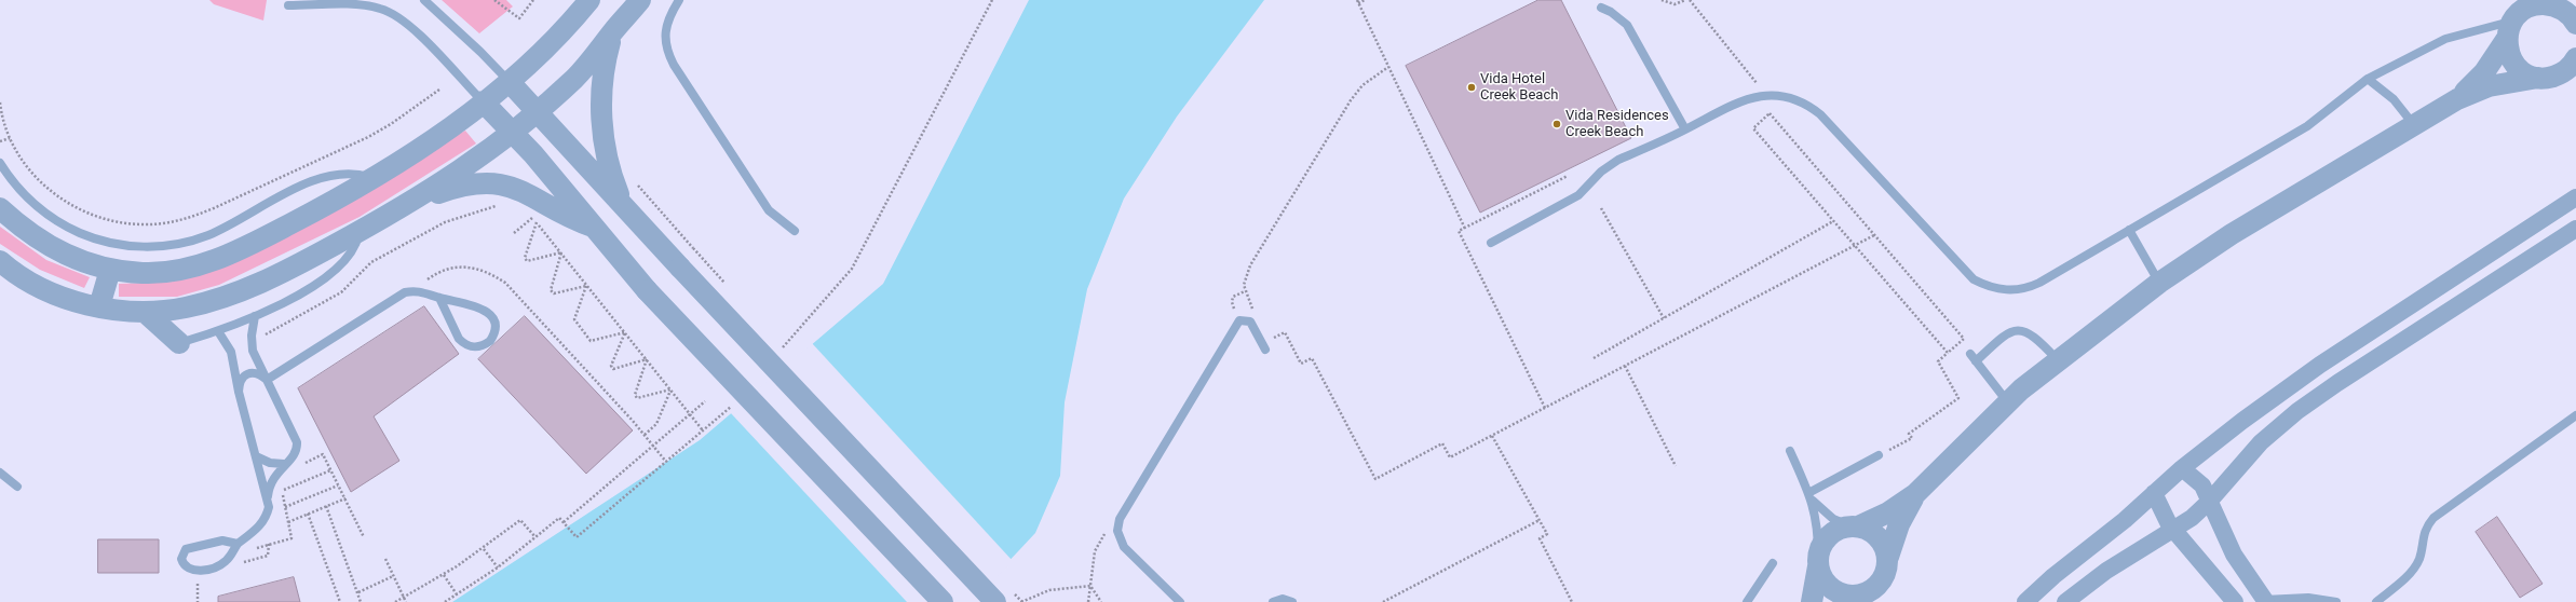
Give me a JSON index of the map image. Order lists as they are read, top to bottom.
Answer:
{
  "places": ["Vida Hotel Creek Beach", "Vida Residences Creek Beach"]
}
